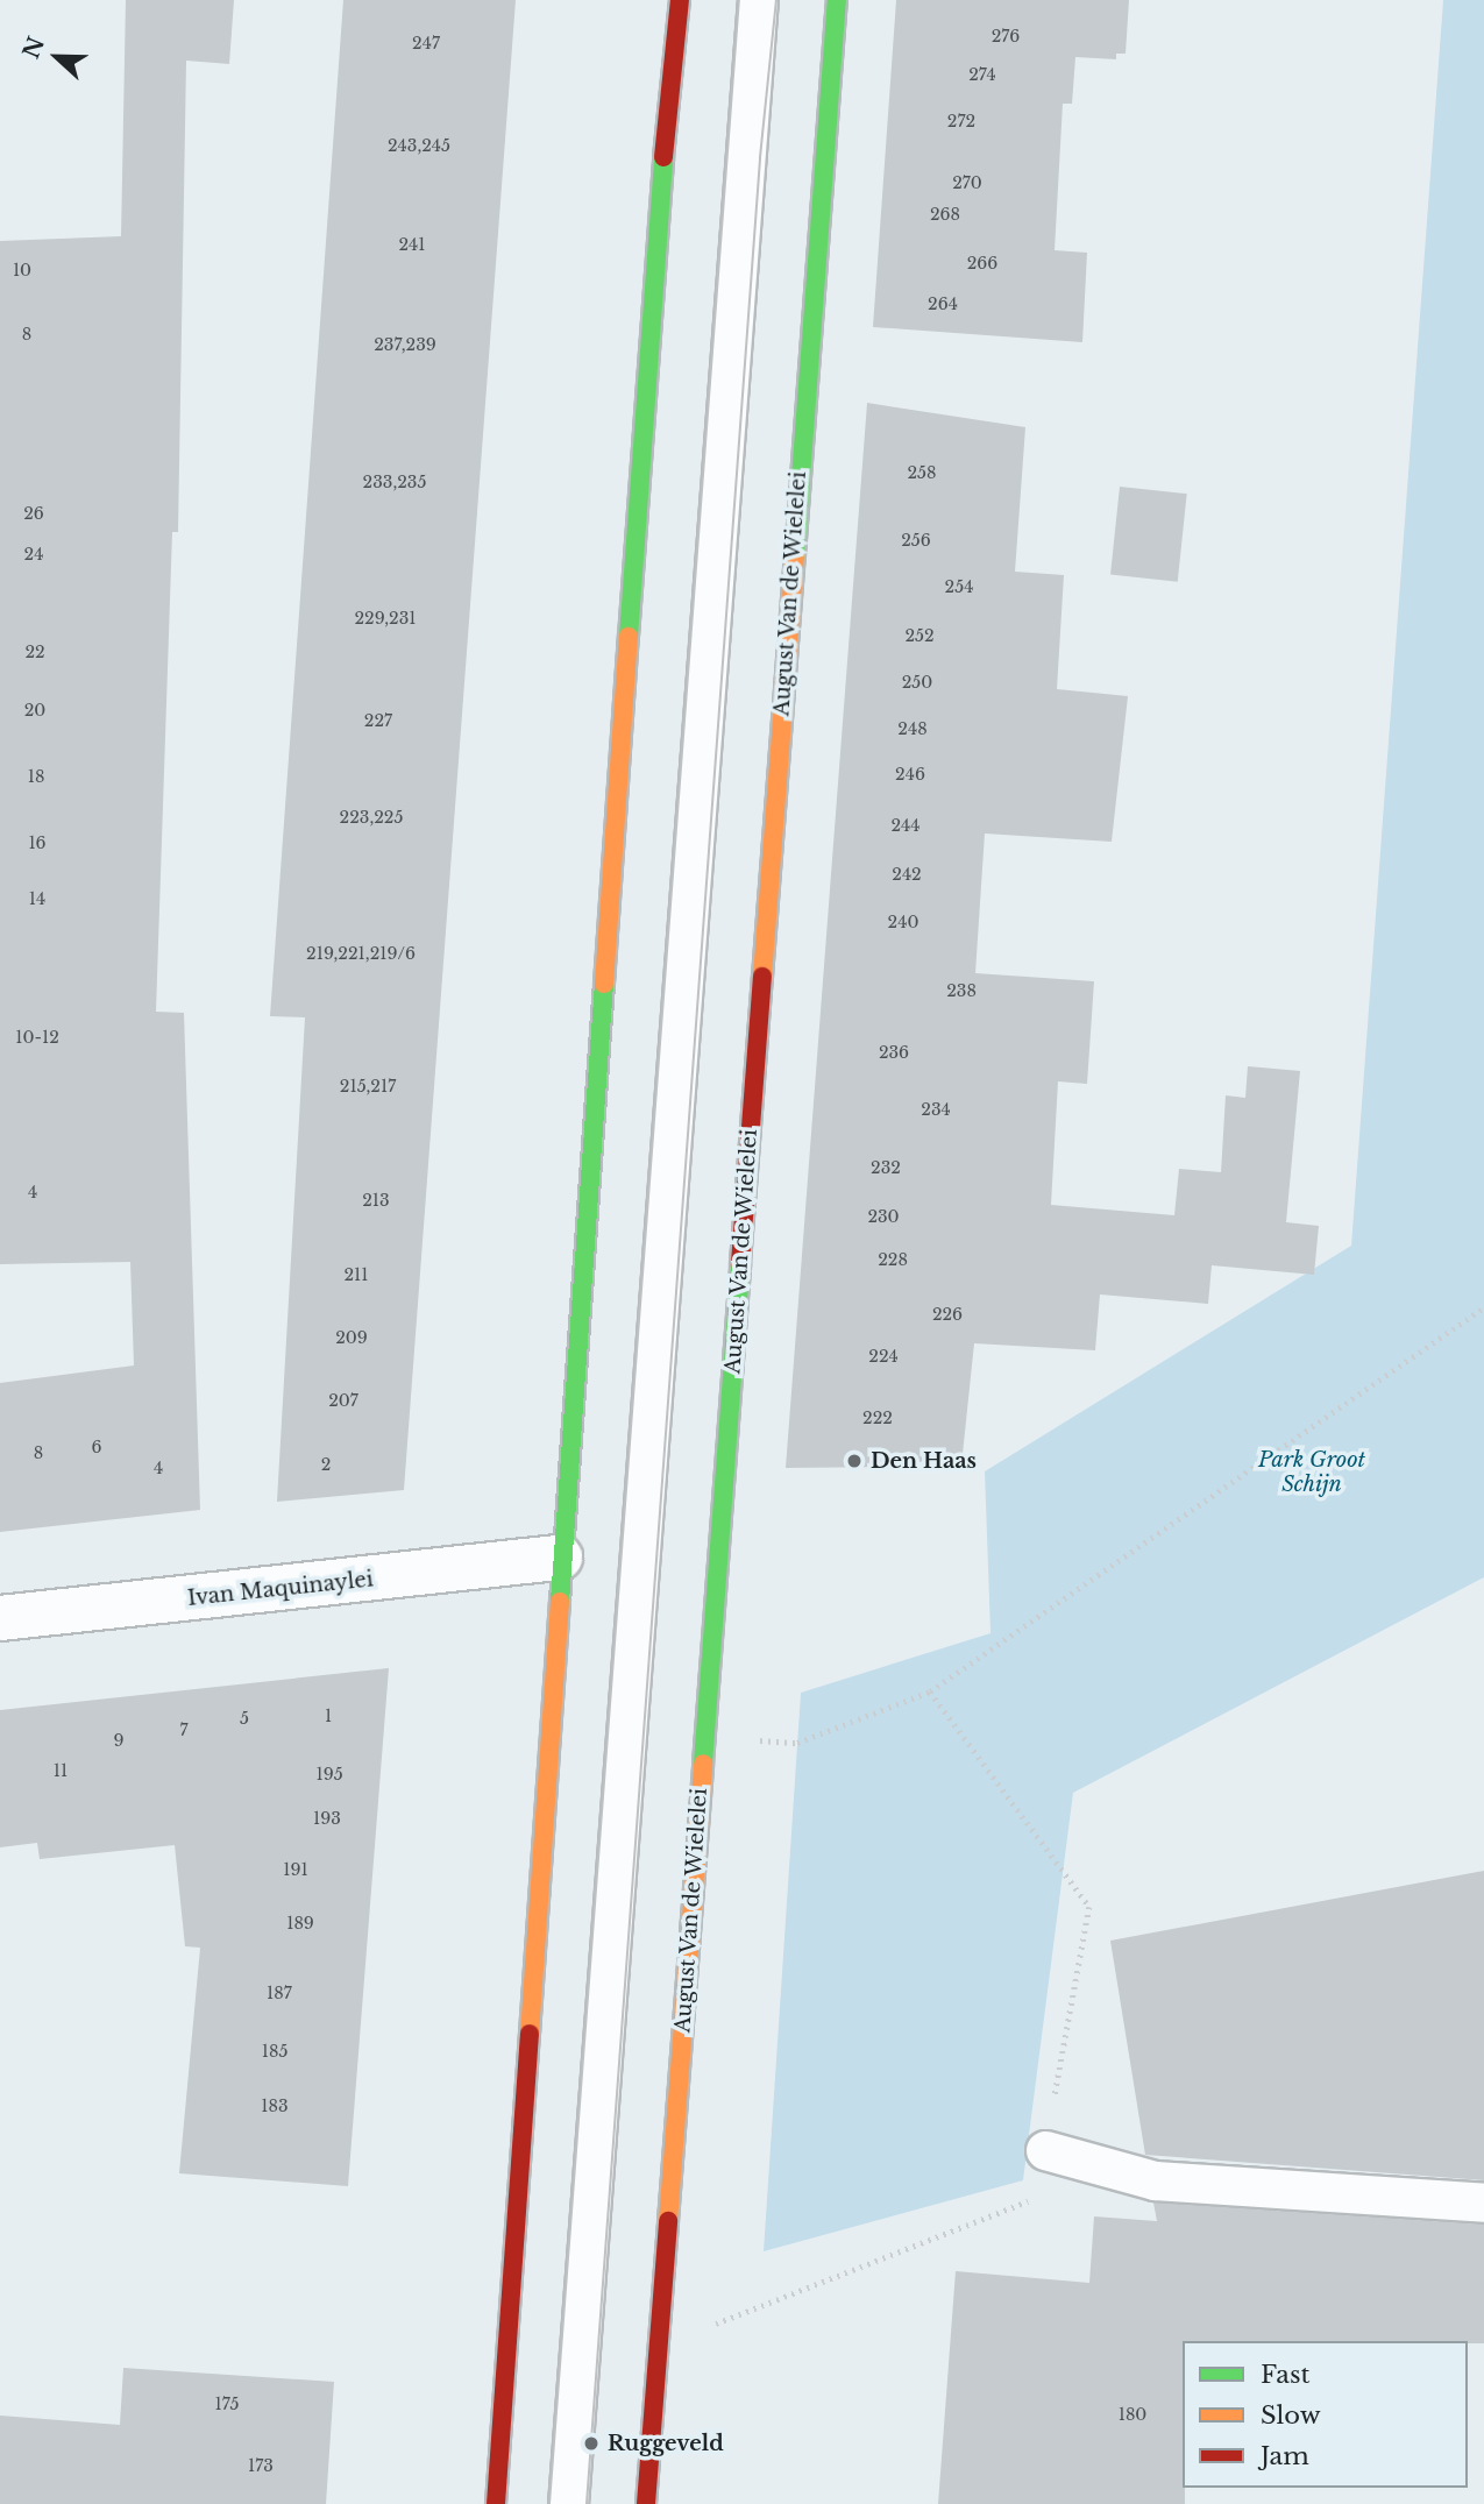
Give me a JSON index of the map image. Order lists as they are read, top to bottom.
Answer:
{
  "streets": {
    "main road": ["August Van de Wielelei"],
    "street": ["Ivan Maquinaylei"]
  },
  "parks": ["Park Groot Schijn"],
  "places": ["Den Haas", "Ruggeveld"],
  "house_numbers": [
    "276",
    "247",
    "274",
    "272",
    "243,245",
    "270",
    "268",
    "241",
    "266",
    "10",
    "264",
    "8",
    "237,239",
    "258",
    "233,235",
    "26",
    "256",
    "24",
    "254",
    "229,231",
    "252",
    "22",
    "250",
    "20",
    "227",
    "248",
    "246",
    "18",
    "223,225",
    "244",
    "16",
    "242",
    "14",
    "240",
    "219,221,219/6",
    "238",
    "10-12",
    "236",
    "215,217",
    "234",
    "232",
    "4",
    "213",
    "230",
    "228",
    "211",
    "226",
    "209",
    "224",
    "207",
    "222",
    "6",
    "8",
    "2",
    "4",
    "1",
    "5",
    "7",
    "9",
    "11",
    "195",
    "193",
    "191",
    "189",
    "187",
    "185",
    "183",
    "175",
    "180",
    "173"
  ],
  "legend": ["Fast", "Slow", "Jam"],
  "north": "left"
}
